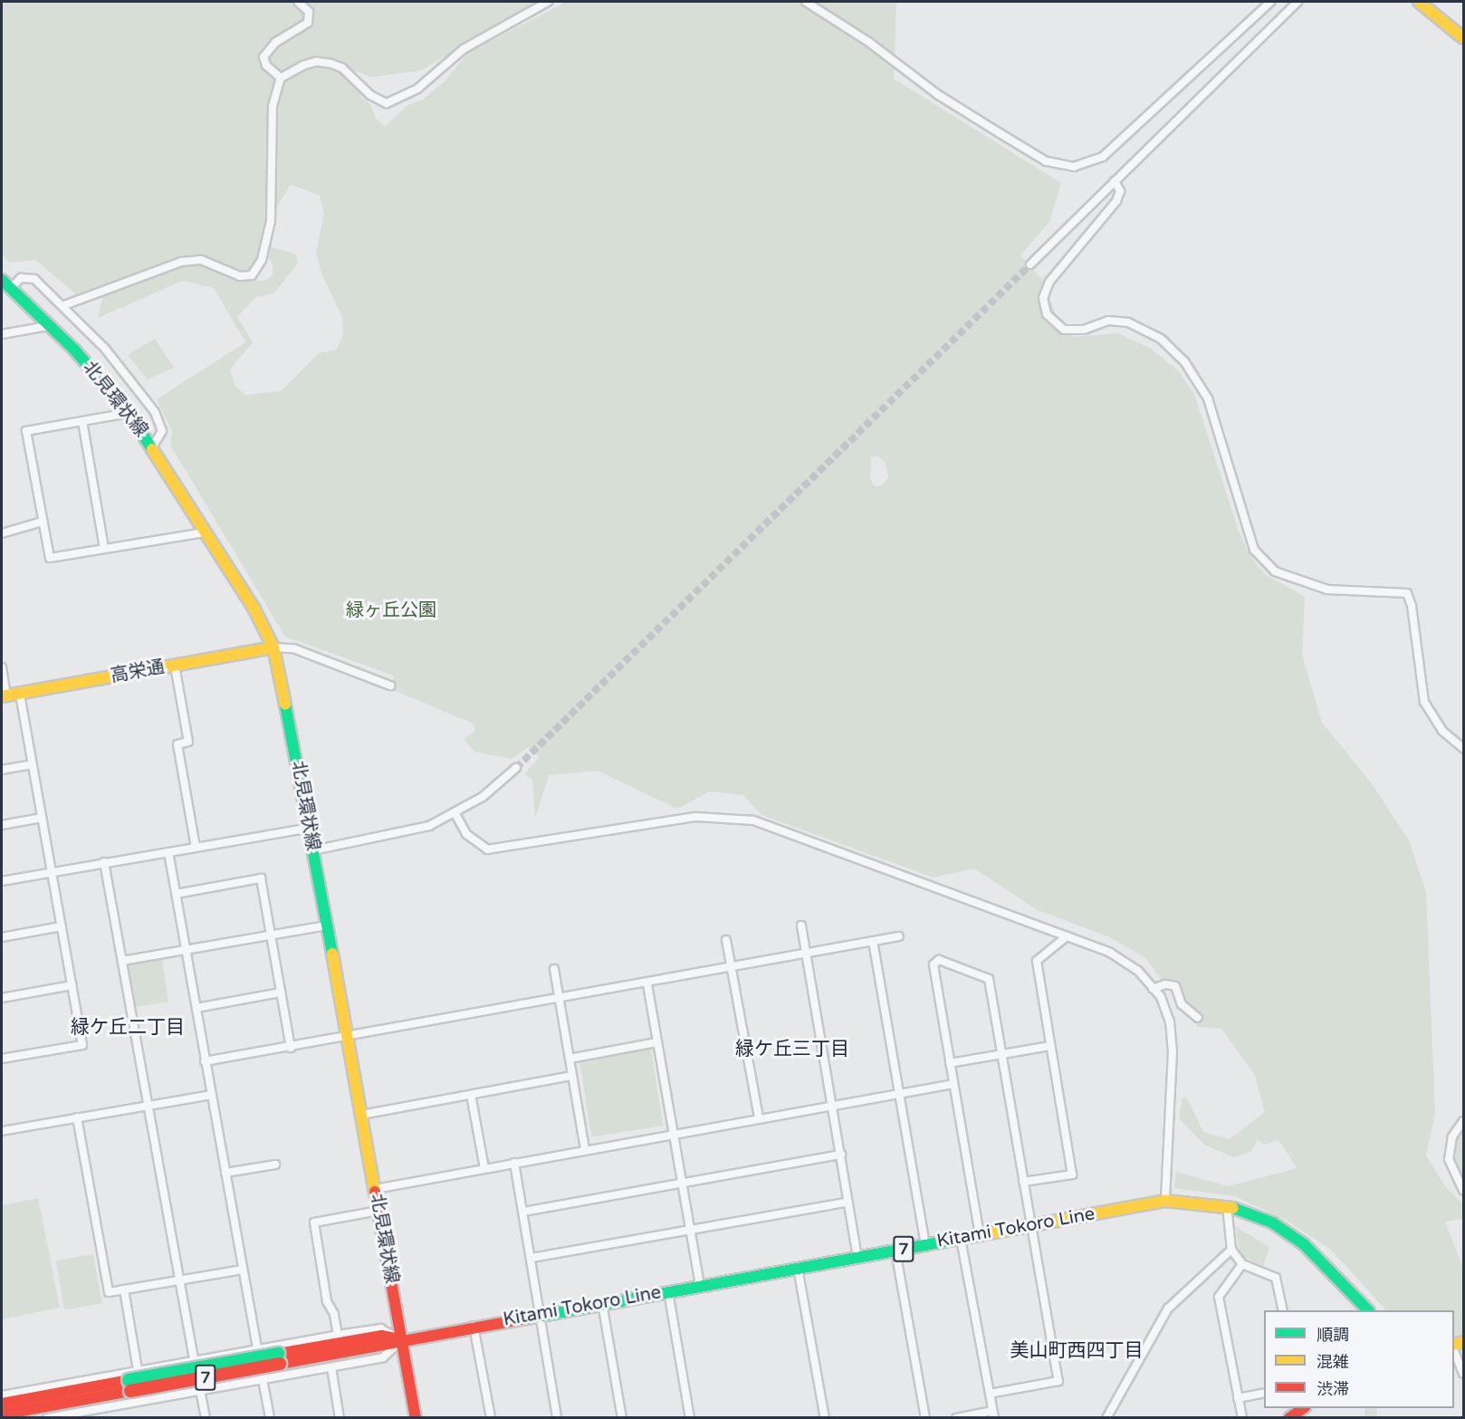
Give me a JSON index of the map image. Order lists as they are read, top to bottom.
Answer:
{
  "streets": {
    "main road": [
      "北見環状線",
      "高栄通",
      "Kitami Tokoro Line",
      "7"
    ]
  },
  "crossings": [
    ["北見環状線", "高栄通"],
    ["北見環状線", "Kitami Tokoro Line"]
  ],
  "districts": ["緑ケ丘二丁目", "緑ケ丘三丁目", "美山町西四丁目"],
  "parks": ["緑ヶ丘公園"],
  "legend": ["順調", "混雑", "渋滞"]
}
